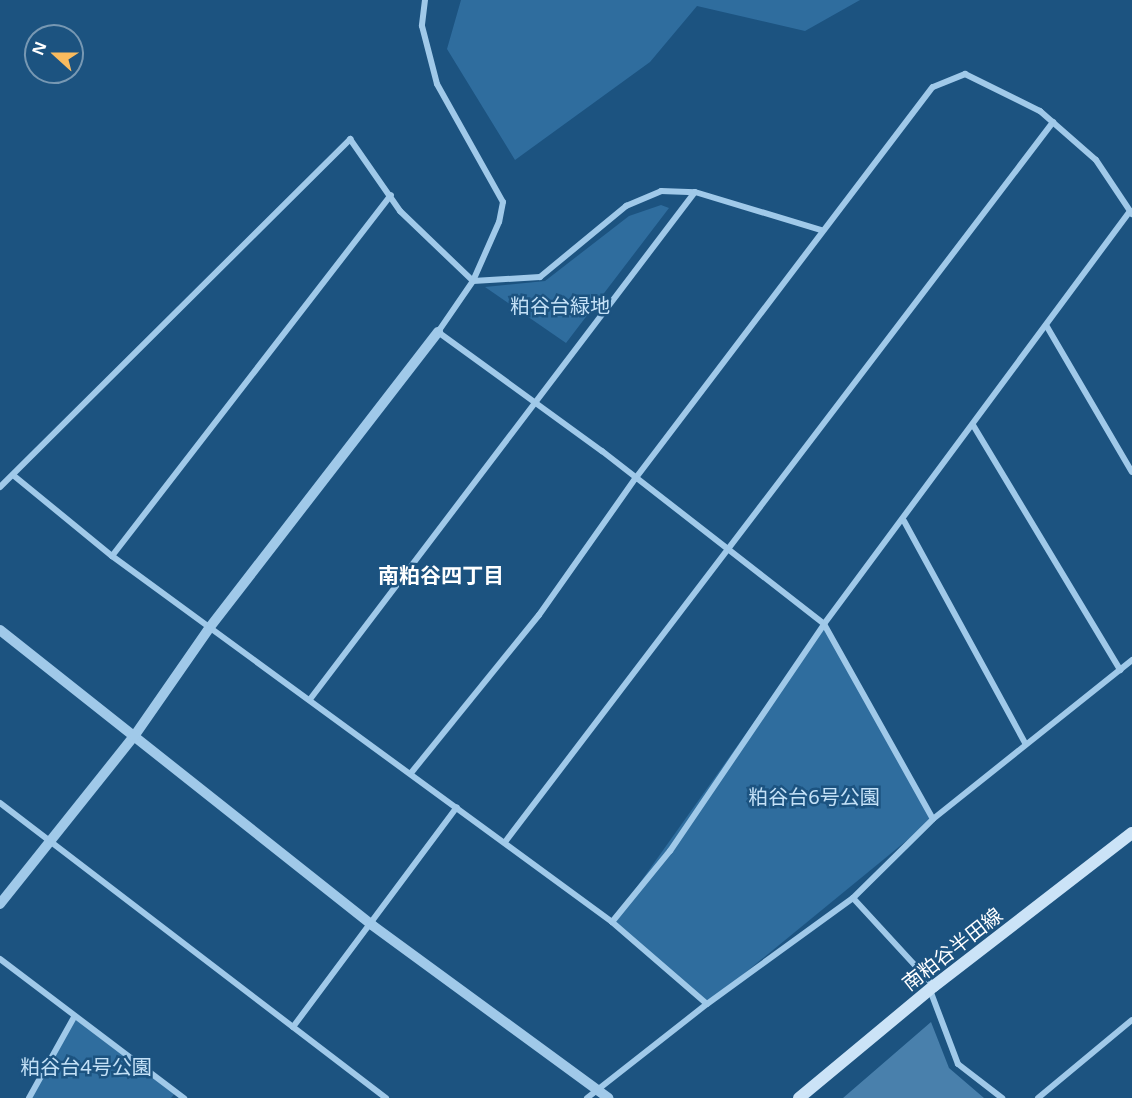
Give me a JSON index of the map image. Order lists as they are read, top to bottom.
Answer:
{
  "streets": {
    "main road": ["南粕谷半田線"]
  },
  "districts": ["南粕谷四丁目"],
  "parks": ["粕谷台緑地", "粕谷台6号公園", "粕谷台4号公園"],
  "north": "left"
}
